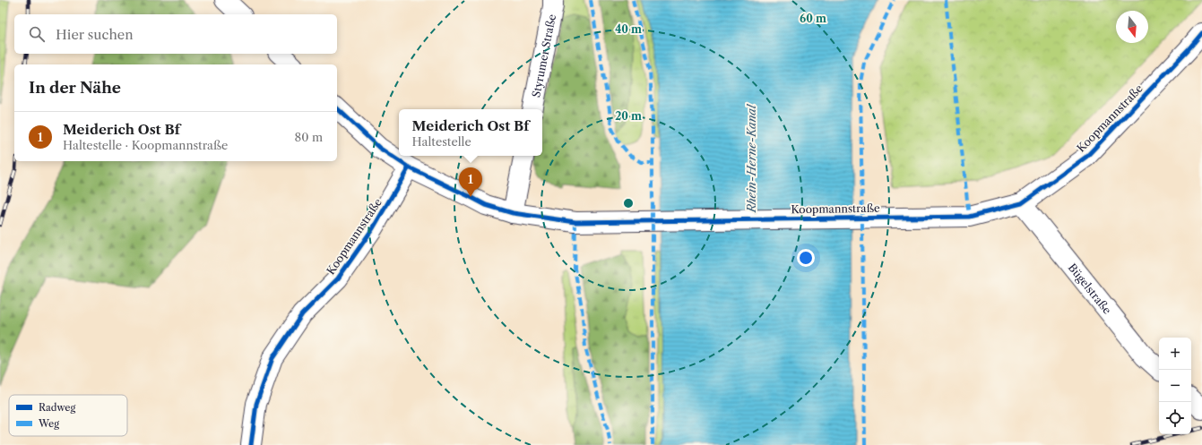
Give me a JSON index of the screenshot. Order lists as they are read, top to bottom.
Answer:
{
  "streets": {
    "street": ["Styrumer Straße", "Koopmannstraße", "Bügelstraße"]
  },
  "crossings": [
    ["Koopmannstraße", "Bügelstraße"]
  ],
  "water": ["Rhein-Herne-Kanal"],
  "legend": ["Radweg", "Weg"],
  "north": "bottom",
  "page": {
    "search": "Hier suchen",
    "heading": "In der Nähe",
    "popup": ["Meiderich Ost Bf", "Haltestelle"],
    "list": [
      {
        "mark": "1",
        "name": "Meiderich Ost Bf",
        "note": "Haltestelle · Koopmannstraße",
        "value": "80 m"
      }
    ],
    "pins": "1",
    "map_buttons": ["+", "−"]
  },
  "rings": ["60 m", "40 m", "20 m"]
}
